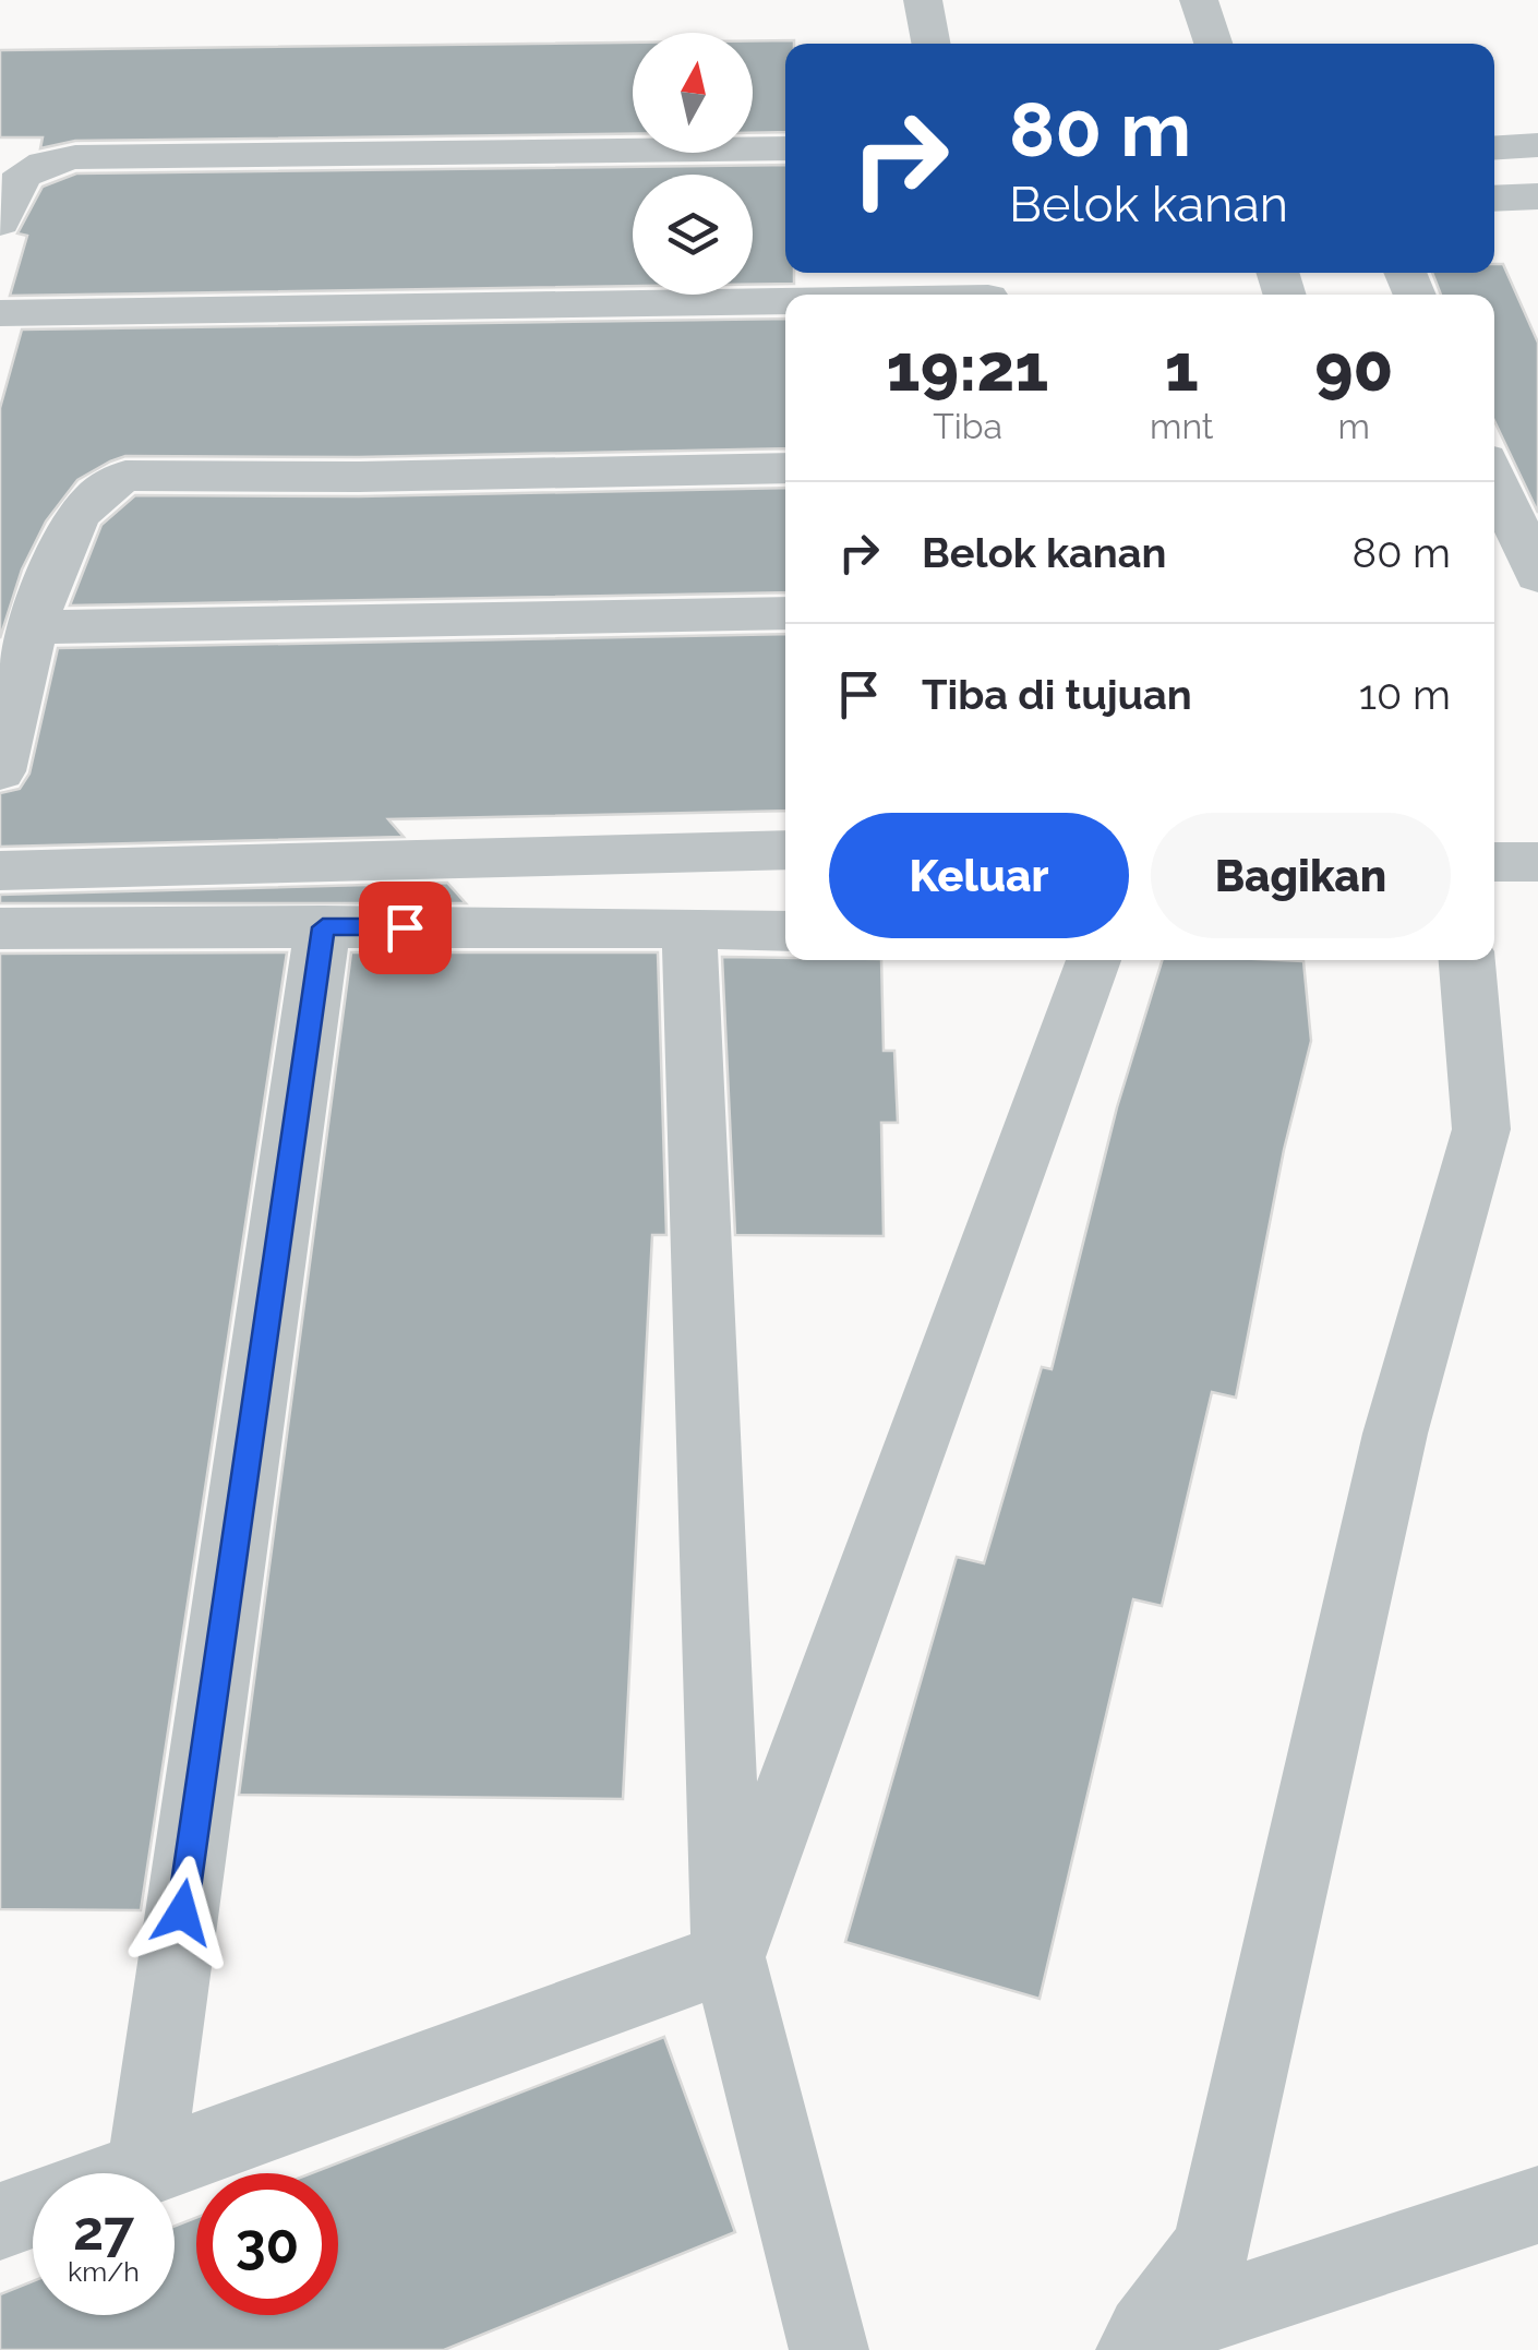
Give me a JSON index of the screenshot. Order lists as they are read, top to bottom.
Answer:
{
  "north": "top",
  "page": {
    "turn": ["80 m", "Belok kanan"],
    "eta": [
      "19:21",
      "Tiba",
      "1",
      "mnt",
      "90",
      "m"
    ],
    "list": [
      {
        "name": "Belok kanan",
        "value": "80 m"
      },
      {
        "name": "Tiba di tujuan",
        "value": "10 m"
      }
    ],
    "buttons": ["Keluar", "Bagikan"],
    "speed": "27 km/h",
    "limit": "30"
  }
}
